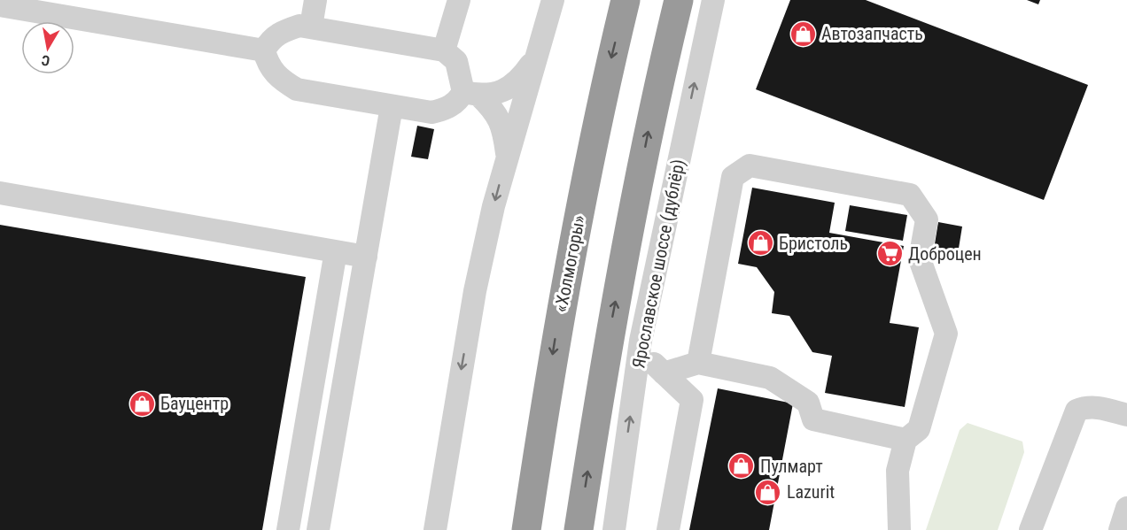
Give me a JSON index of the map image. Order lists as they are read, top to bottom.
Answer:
{
  "streets": {
    "highway": ["«Холмогоры»"],
    "street": ["Ярославское шоссе (дублёр)"]
  },
  "places": {
    "shop": [
      "Автозапчасть",
      "Бристоль",
      "Бауцентр",
      "Пулмарт",
      "Lazurit"
    ],
    "supermarket": ["Доброцен"]
  },
  "north": "bottom"
}
